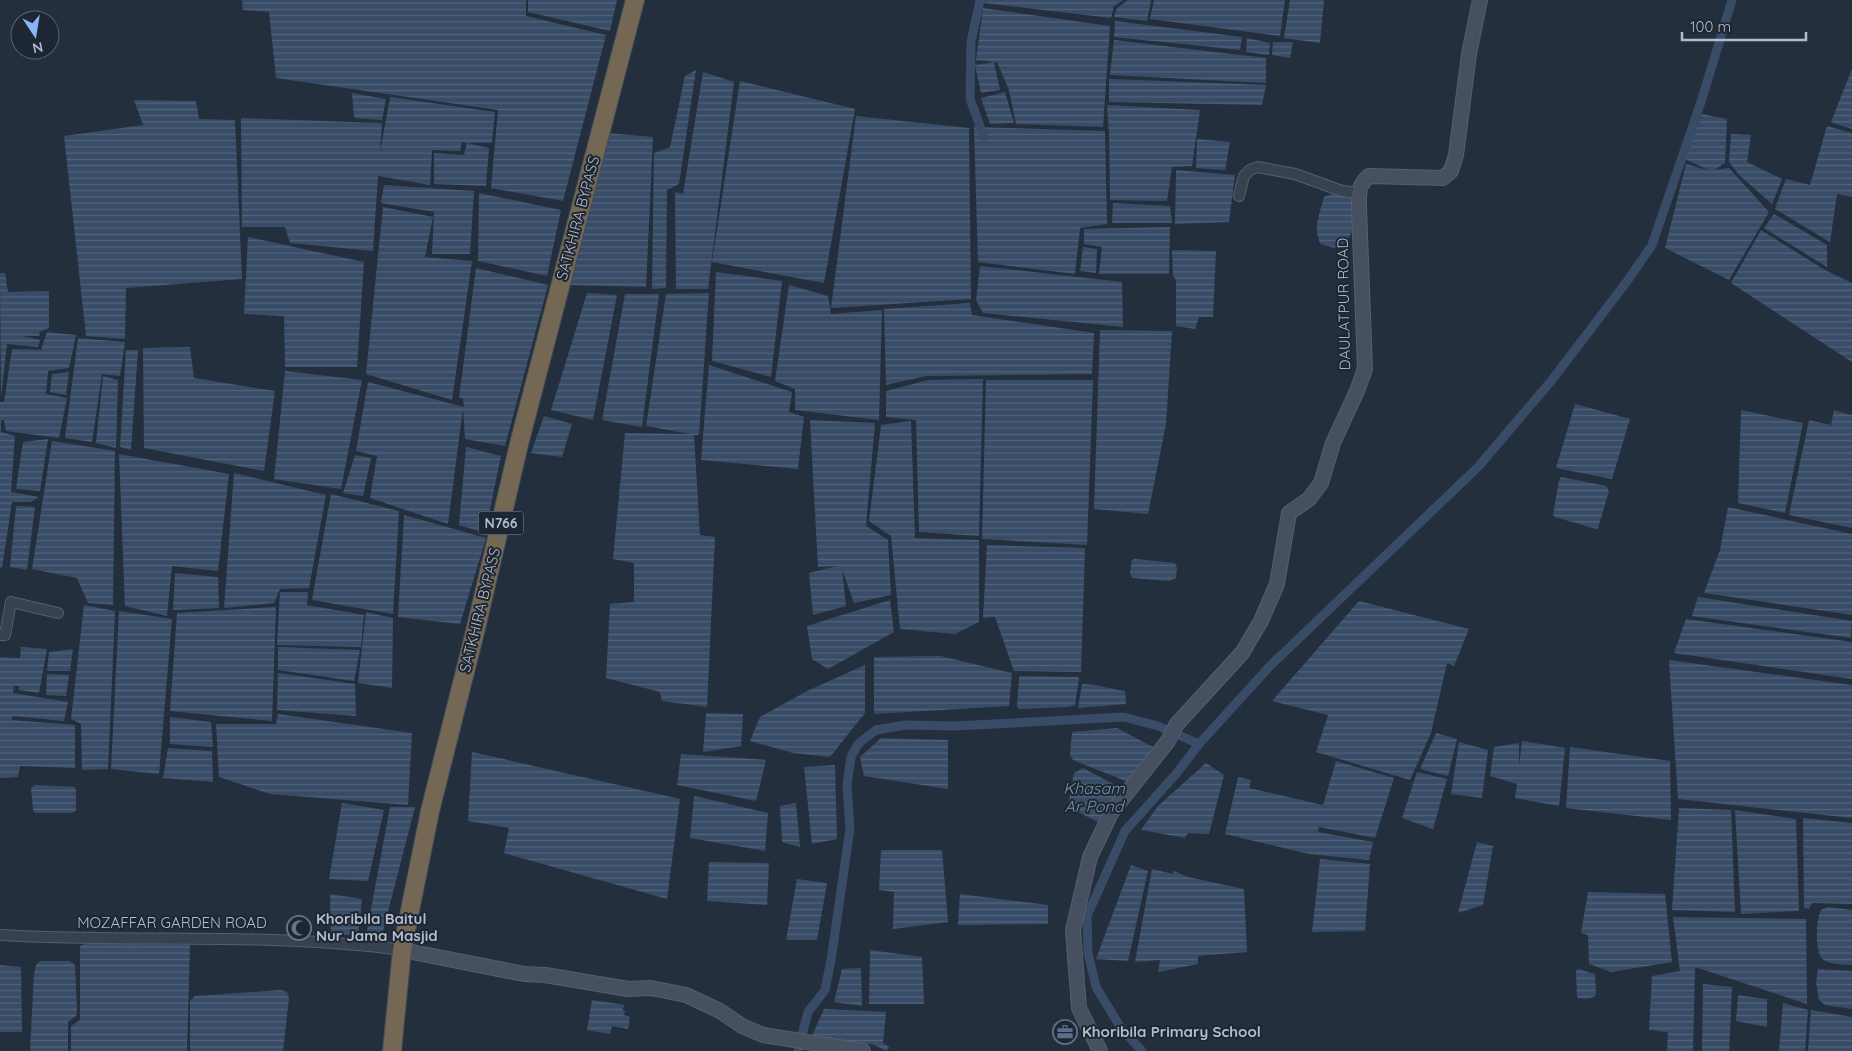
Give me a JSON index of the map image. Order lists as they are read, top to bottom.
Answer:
{
  "streets": {
    "highway": ["SATKHIRA BYPASS", "N766"],
    "street": ["DAULATPUR ROAD", "MOZAFFAR GARDEN ROAD"]
  },
  "crossings": [
    ["SATKHIRA BYPASS", "MOZAFFAR GARDEN ROAD"]
  ],
  "water": ["Khasam Ar Pond"],
  "places": {
    "mosque": ["Khoribila Baitul Nur Jama Masjid"],
    "office": ["Khoribila Primary School"]
  },
  "scale_bar": "100 m",
  "north": "bottom"
}
